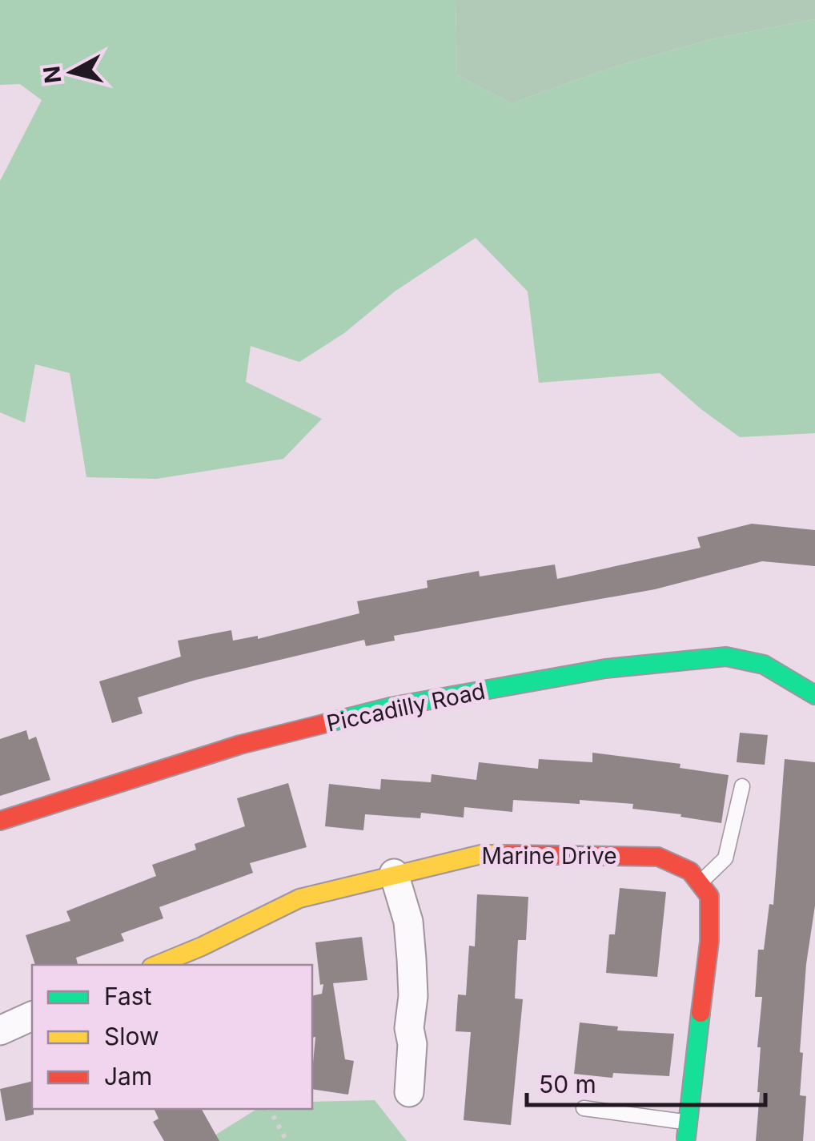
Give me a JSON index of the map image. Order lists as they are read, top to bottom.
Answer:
{
  "streets": {
    "street": ["Piccadilly Road", "Marine Drive"]
  },
  "legend": ["Fast", "Slow", "Jam"],
  "scale_bar": "50 m",
  "north": "left"
}
